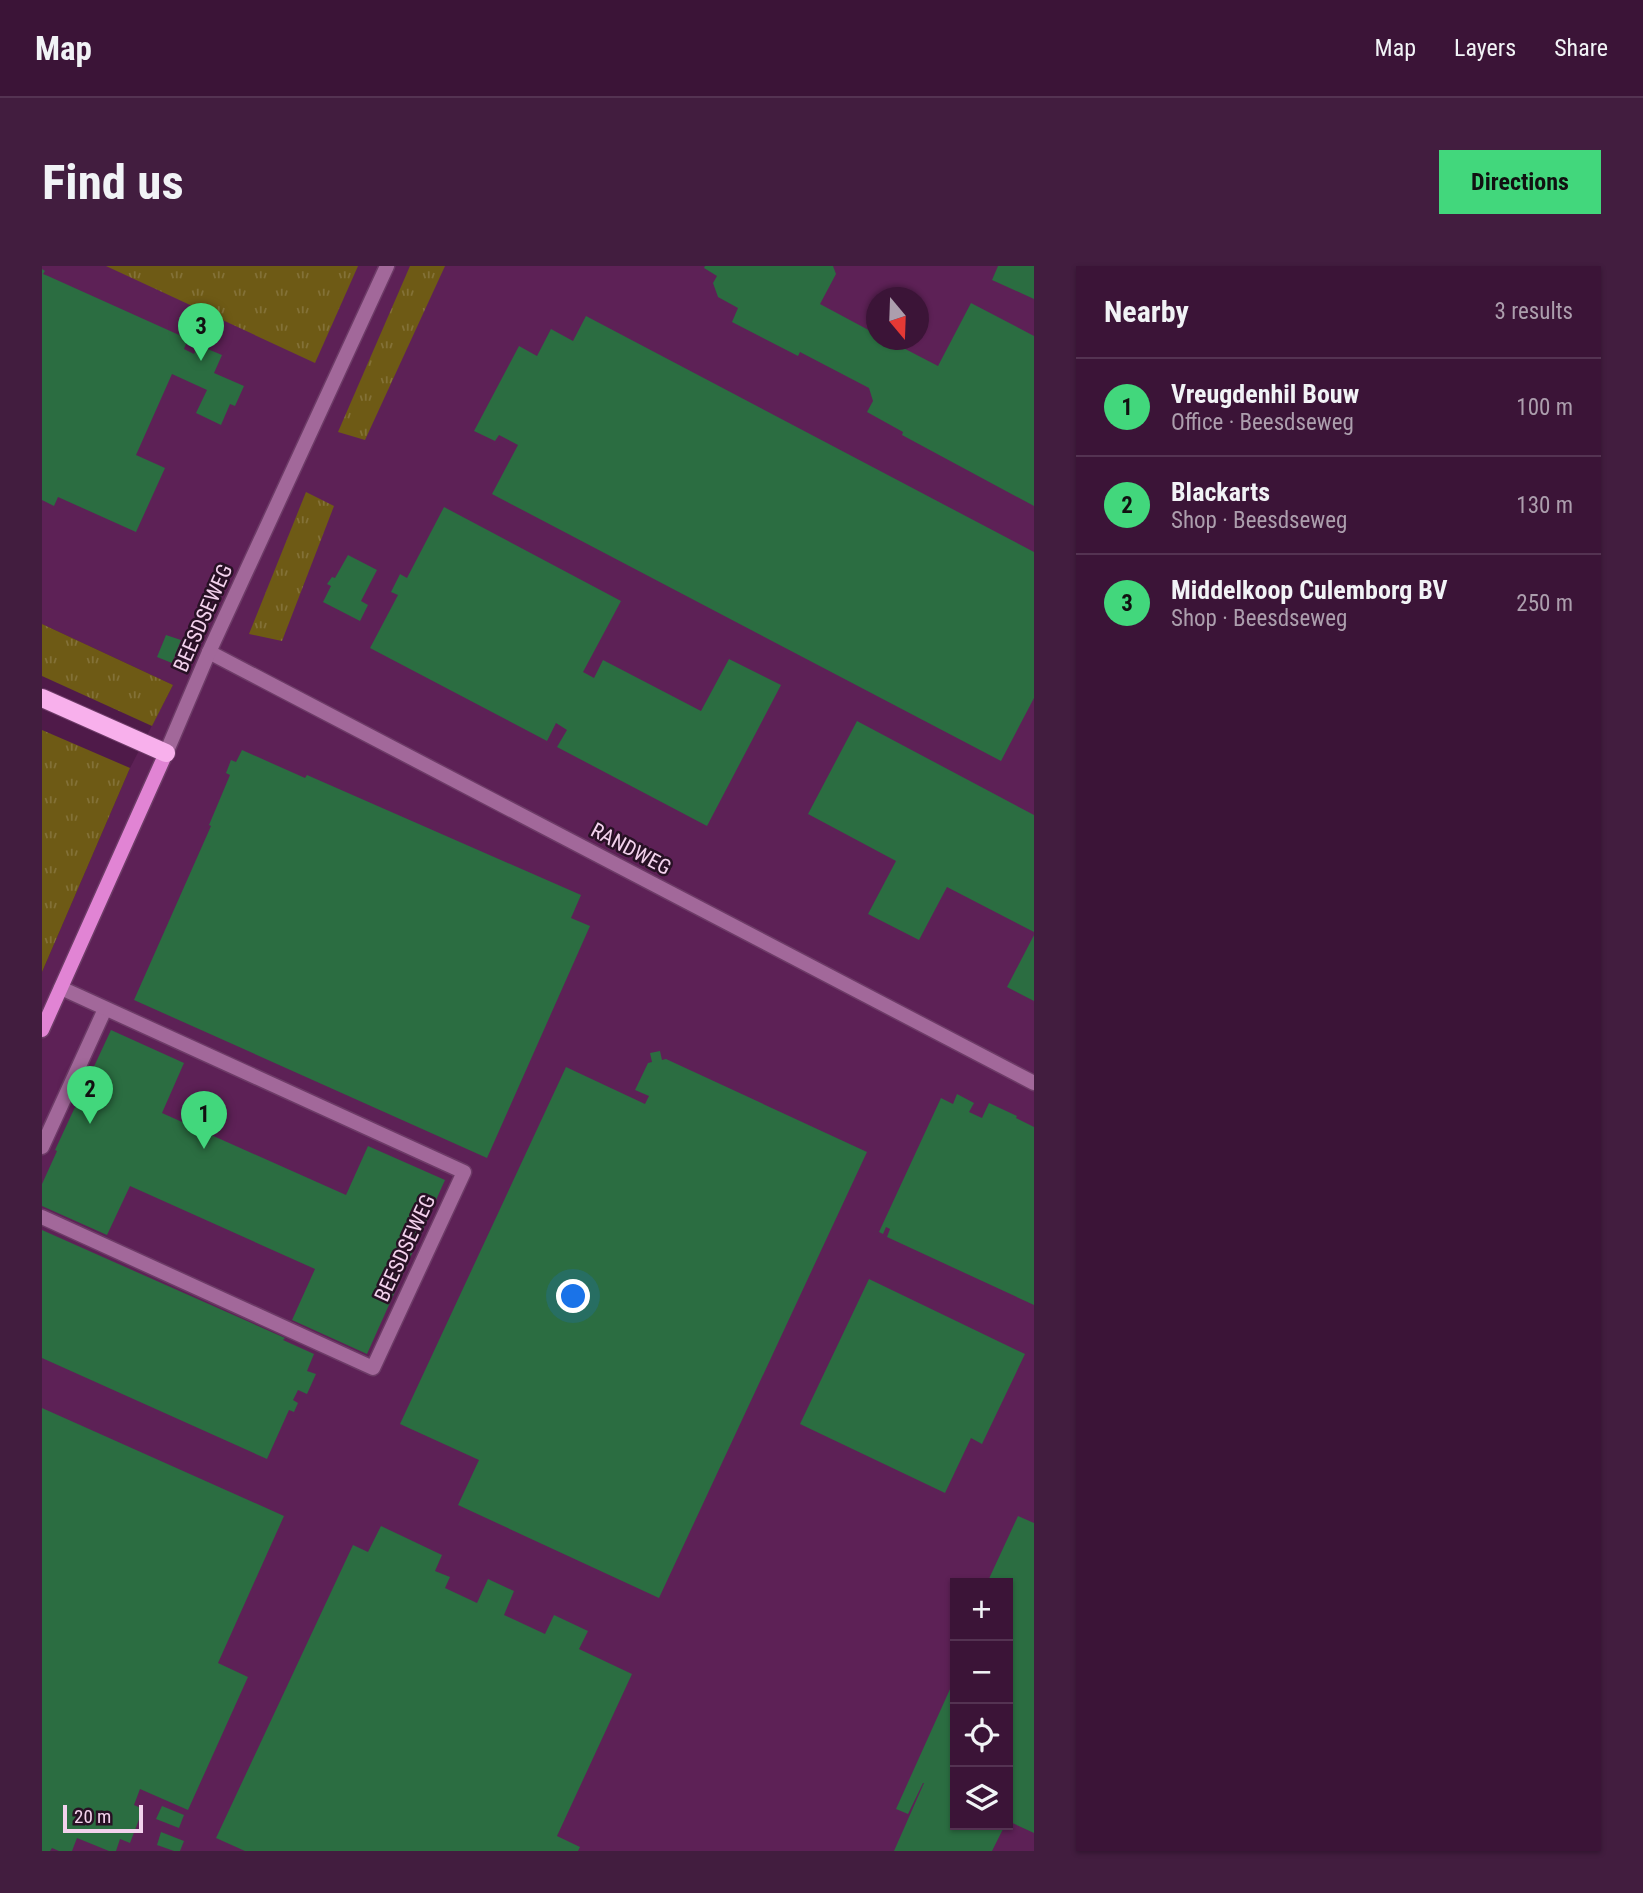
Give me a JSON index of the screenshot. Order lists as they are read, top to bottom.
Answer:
{
  "streets": {
    "street": ["BEESDSEWEG", "RANDWEG"]
  },
  "crossings": [
    ["BEESDSEWEG", "RANDWEG"]
  ],
  "scale_bar": "20 m",
  "north": "bottom",
  "page": {
    "header": "Map",
    "nav": ["Map", "Layers", "Share"],
    "buttons": "Directions",
    "title": "Find us",
    "heading": ["Nearby", "3 results"],
    "pins": ["3", "2", "1"],
    "list": [
      {
        "mark": "1",
        "name": "Vreugdenhil Bouw",
        "note": "Office · Beesdseweg",
        "value": "100 m"
      },
      {
        "mark": "2",
        "name": "Blackarts",
        "note": "Shop · Beesdseweg",
        "value": "130 m"
      },
      {
        "mark": "3",
        "name": "Middelkoop Culemborg BV",
        "note": "Shop · Beesdseweg",
        "value": "250 m"
      }
    ],
    "map_buttons": ["+", "−"],
    "scale": "20 m"
  }
}
